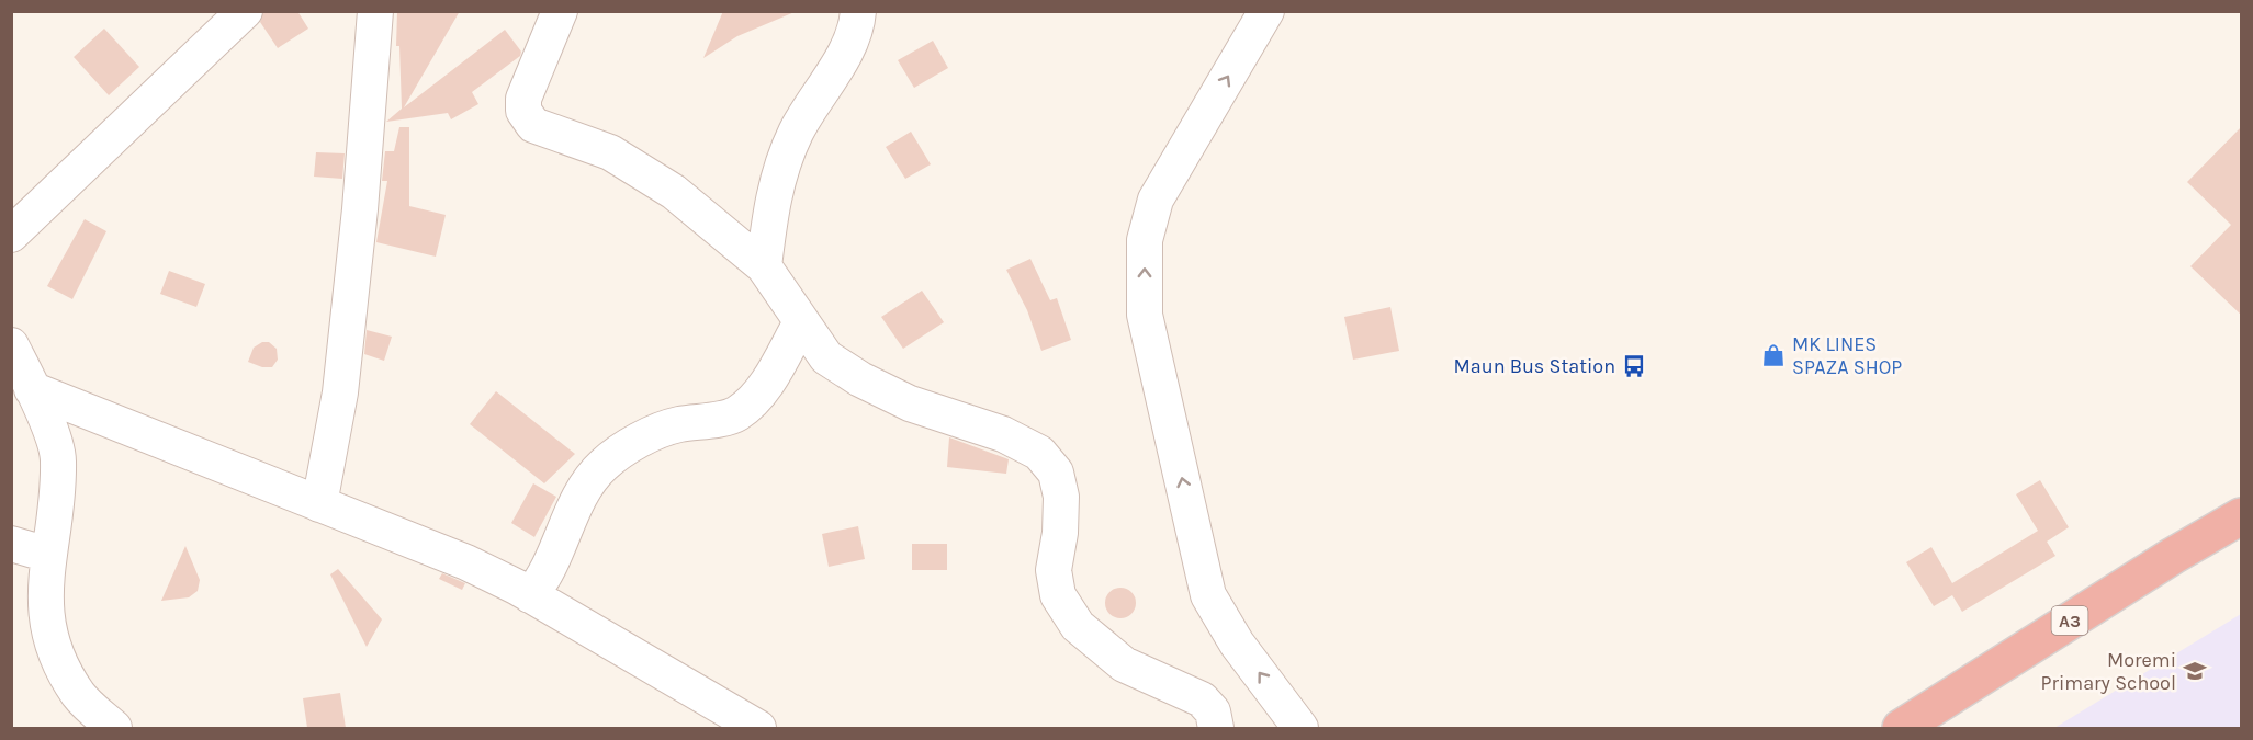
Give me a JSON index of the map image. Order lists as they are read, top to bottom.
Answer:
{
  "streets": {
    "highway": ["A3"]
  },
  "places": {
    "shop": ["MK LINES SPAZA SHOP"],
    "bus stop": ["Maun Bus Station"],
    "school or university": ["Moremi Primary School"]
  }
}
